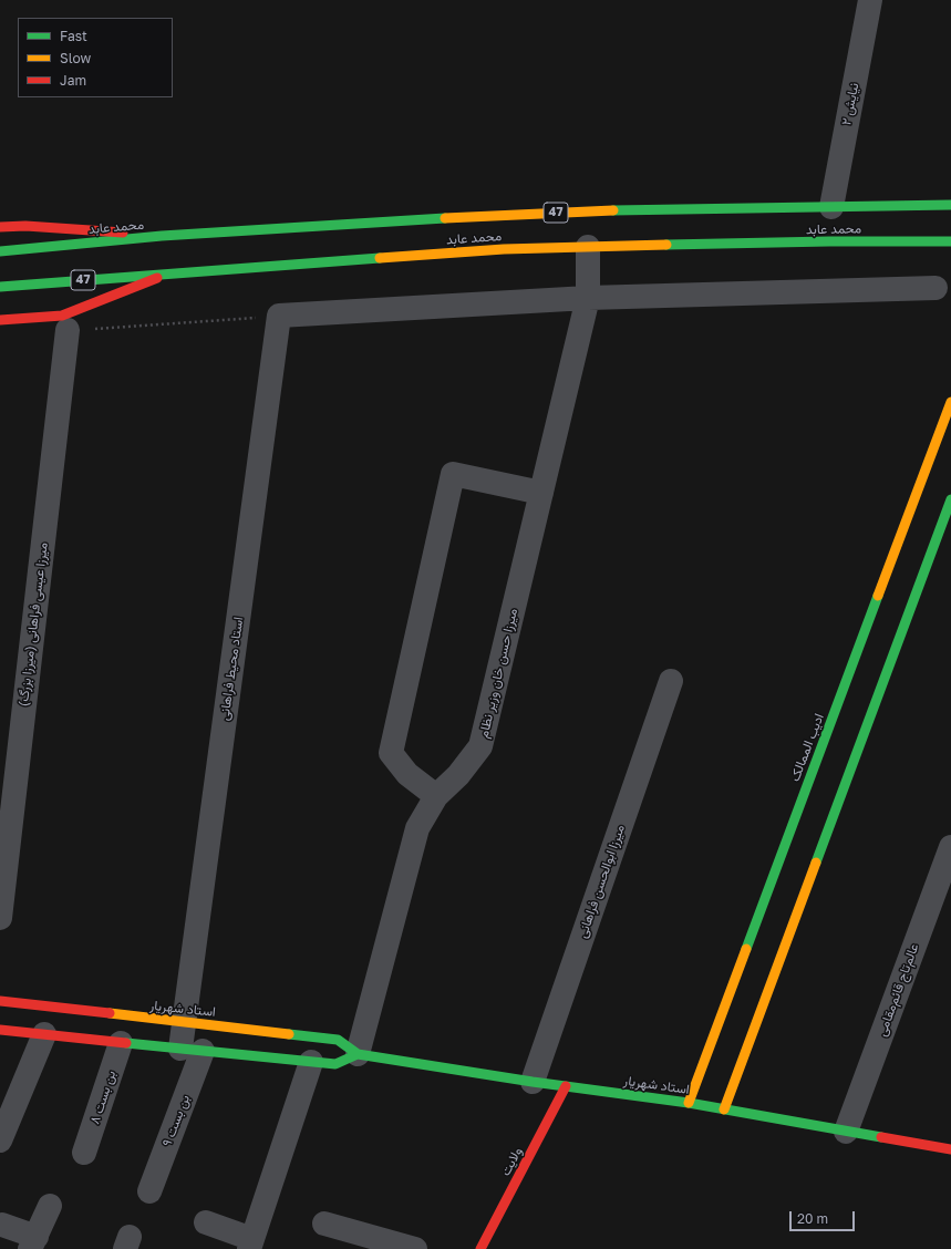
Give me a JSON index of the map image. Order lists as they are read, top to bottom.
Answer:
{
  "streets": {
    "street": [
      "نیایش ۲",
      "47",
      "محمد عابد",
      "میرزا عیسی فراهانی (میرزا بزرگ)",
      "استاد محیط فراهانی",
      "میرزا حسن خان وزیر نظام",
      "ادیب الممالک",
      "میرزا ابوالحسن فراهانی",
      "عالم‌تاج قائم‌مقامی",
      "استاد شهریار",
      "بن بست ۸",
      "بن بست ۹",
      "ولایت"
    ]
  },
  "crossings": [
    ["نیایش ۲", "محمد عابد"],
    ["محمد عابد", "میرزا حسن خان وزیر نظام"],
    ["استاد محیط فراهانی", "استاد شهریار"],
    ["استاد محیط فراهانی", "بن بست ۹"],
    ["میرزا حسن خان وزیر نظام", "استاد شهریار"],
    ["ادیب الممالک", "استاد شهریار"],
    ["میرزا ابوالحسن فراهانی", "استاد شهریار"],
    ["عالم‌تاج قائم‌مقامی", "استاد شهریار"],
    ["استاد شهریار", "ولایت"]
  ],
  "legend": ["Fast", "Slow", "Jam"],
  "scale_bar": "20 m"
}
